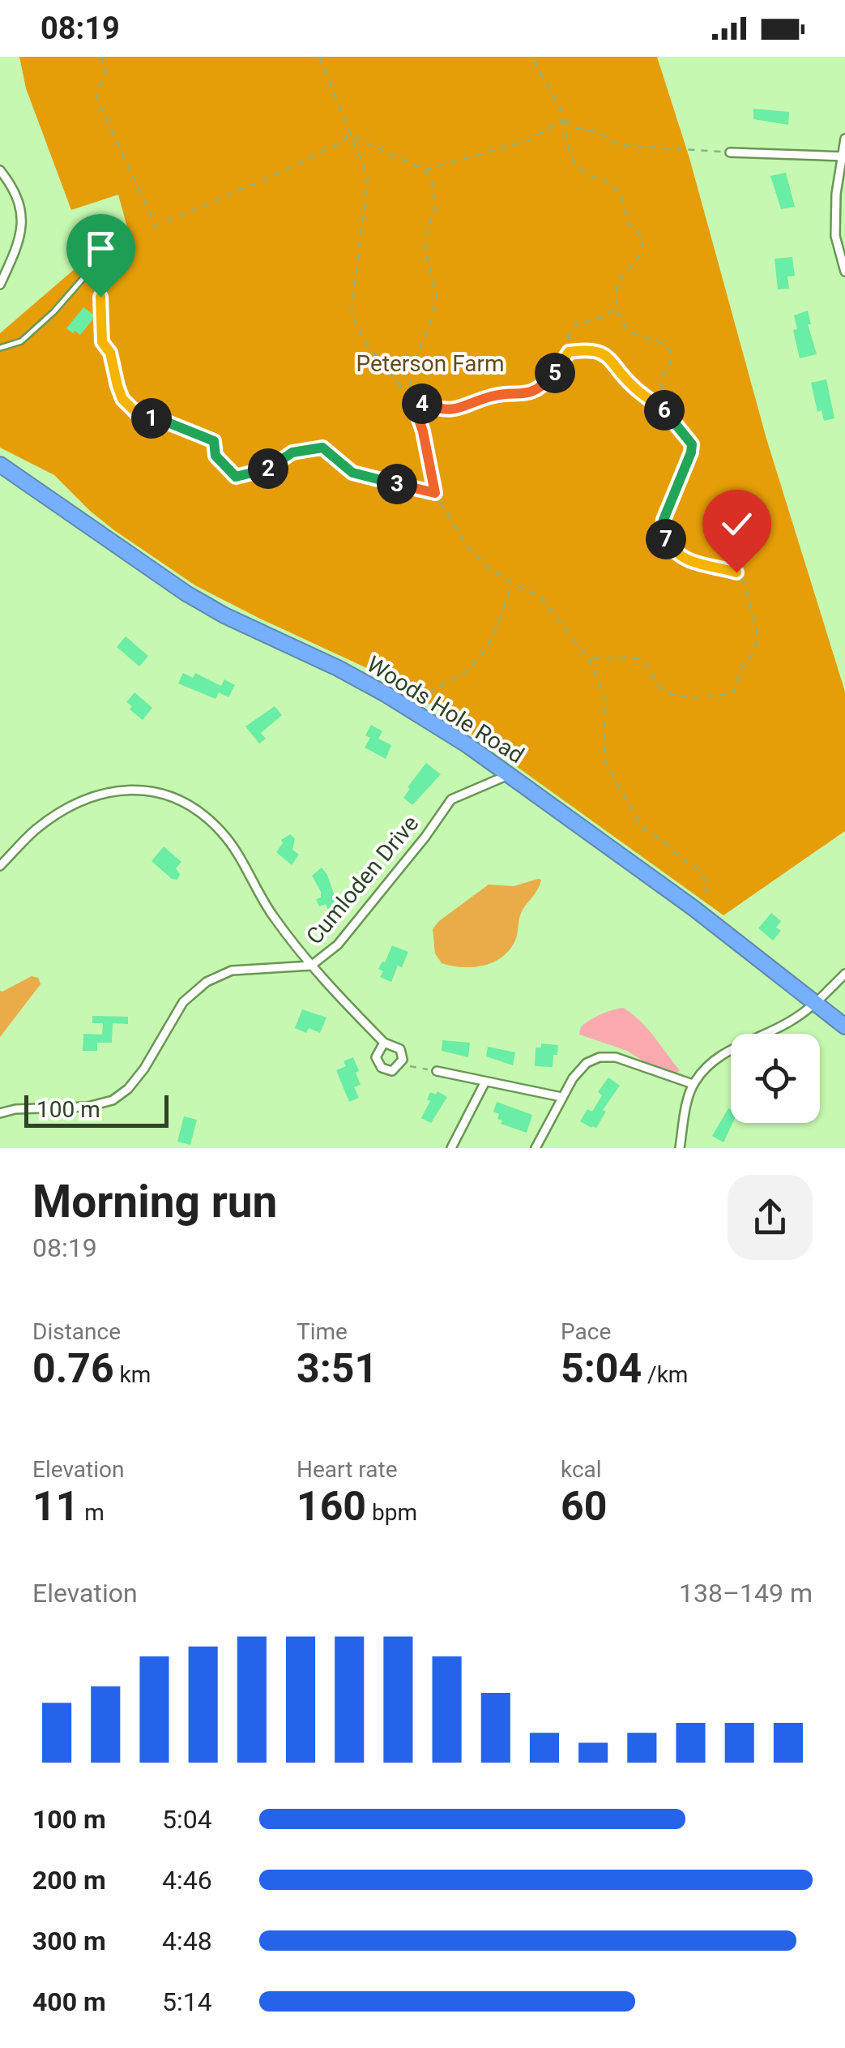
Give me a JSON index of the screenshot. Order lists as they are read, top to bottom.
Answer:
{
  "streets": {
    "highway": ["Woods Hole Road"],
    "street": ["Cumloden Drive"]
  },
  "crossings": [
    ["Woods Hole Road", "Cumloden Drive"]
  ],
  "parks": ["Peterson Farm"],
  "scale_bar": "100 m",
  "page": {
    "status": "08:19",
    "pins": [
      "5",
      "4",
      "6",
      "1",
      "2",
      "3",
      "7"
    ],
    "scale": "100 m",
    "heading": ["Morning run", "08:19"],
    "stats": [
      ["Distance", "0.76 km"],
      ["Time", "3:51"],
      ["Pace", "5:04 /km"],
      ["Elevation", "11 m"],
      ["Heart rate", "160 bpm"],
      ["kcal", "60"]
    ],
    "chart": ["Elevation", "138–149 m"],
    "list": [
      {
        "name": "100 m",
        "note": "5:04"
      },
      {
        "name": "200 m",
        "note": "4:46"
      },
      {
        "name": "300 m",
        "note": "4:48"
      },
      {
        "name": "400 m",
        "note": "5:14"
      }
    ]
  }
}
